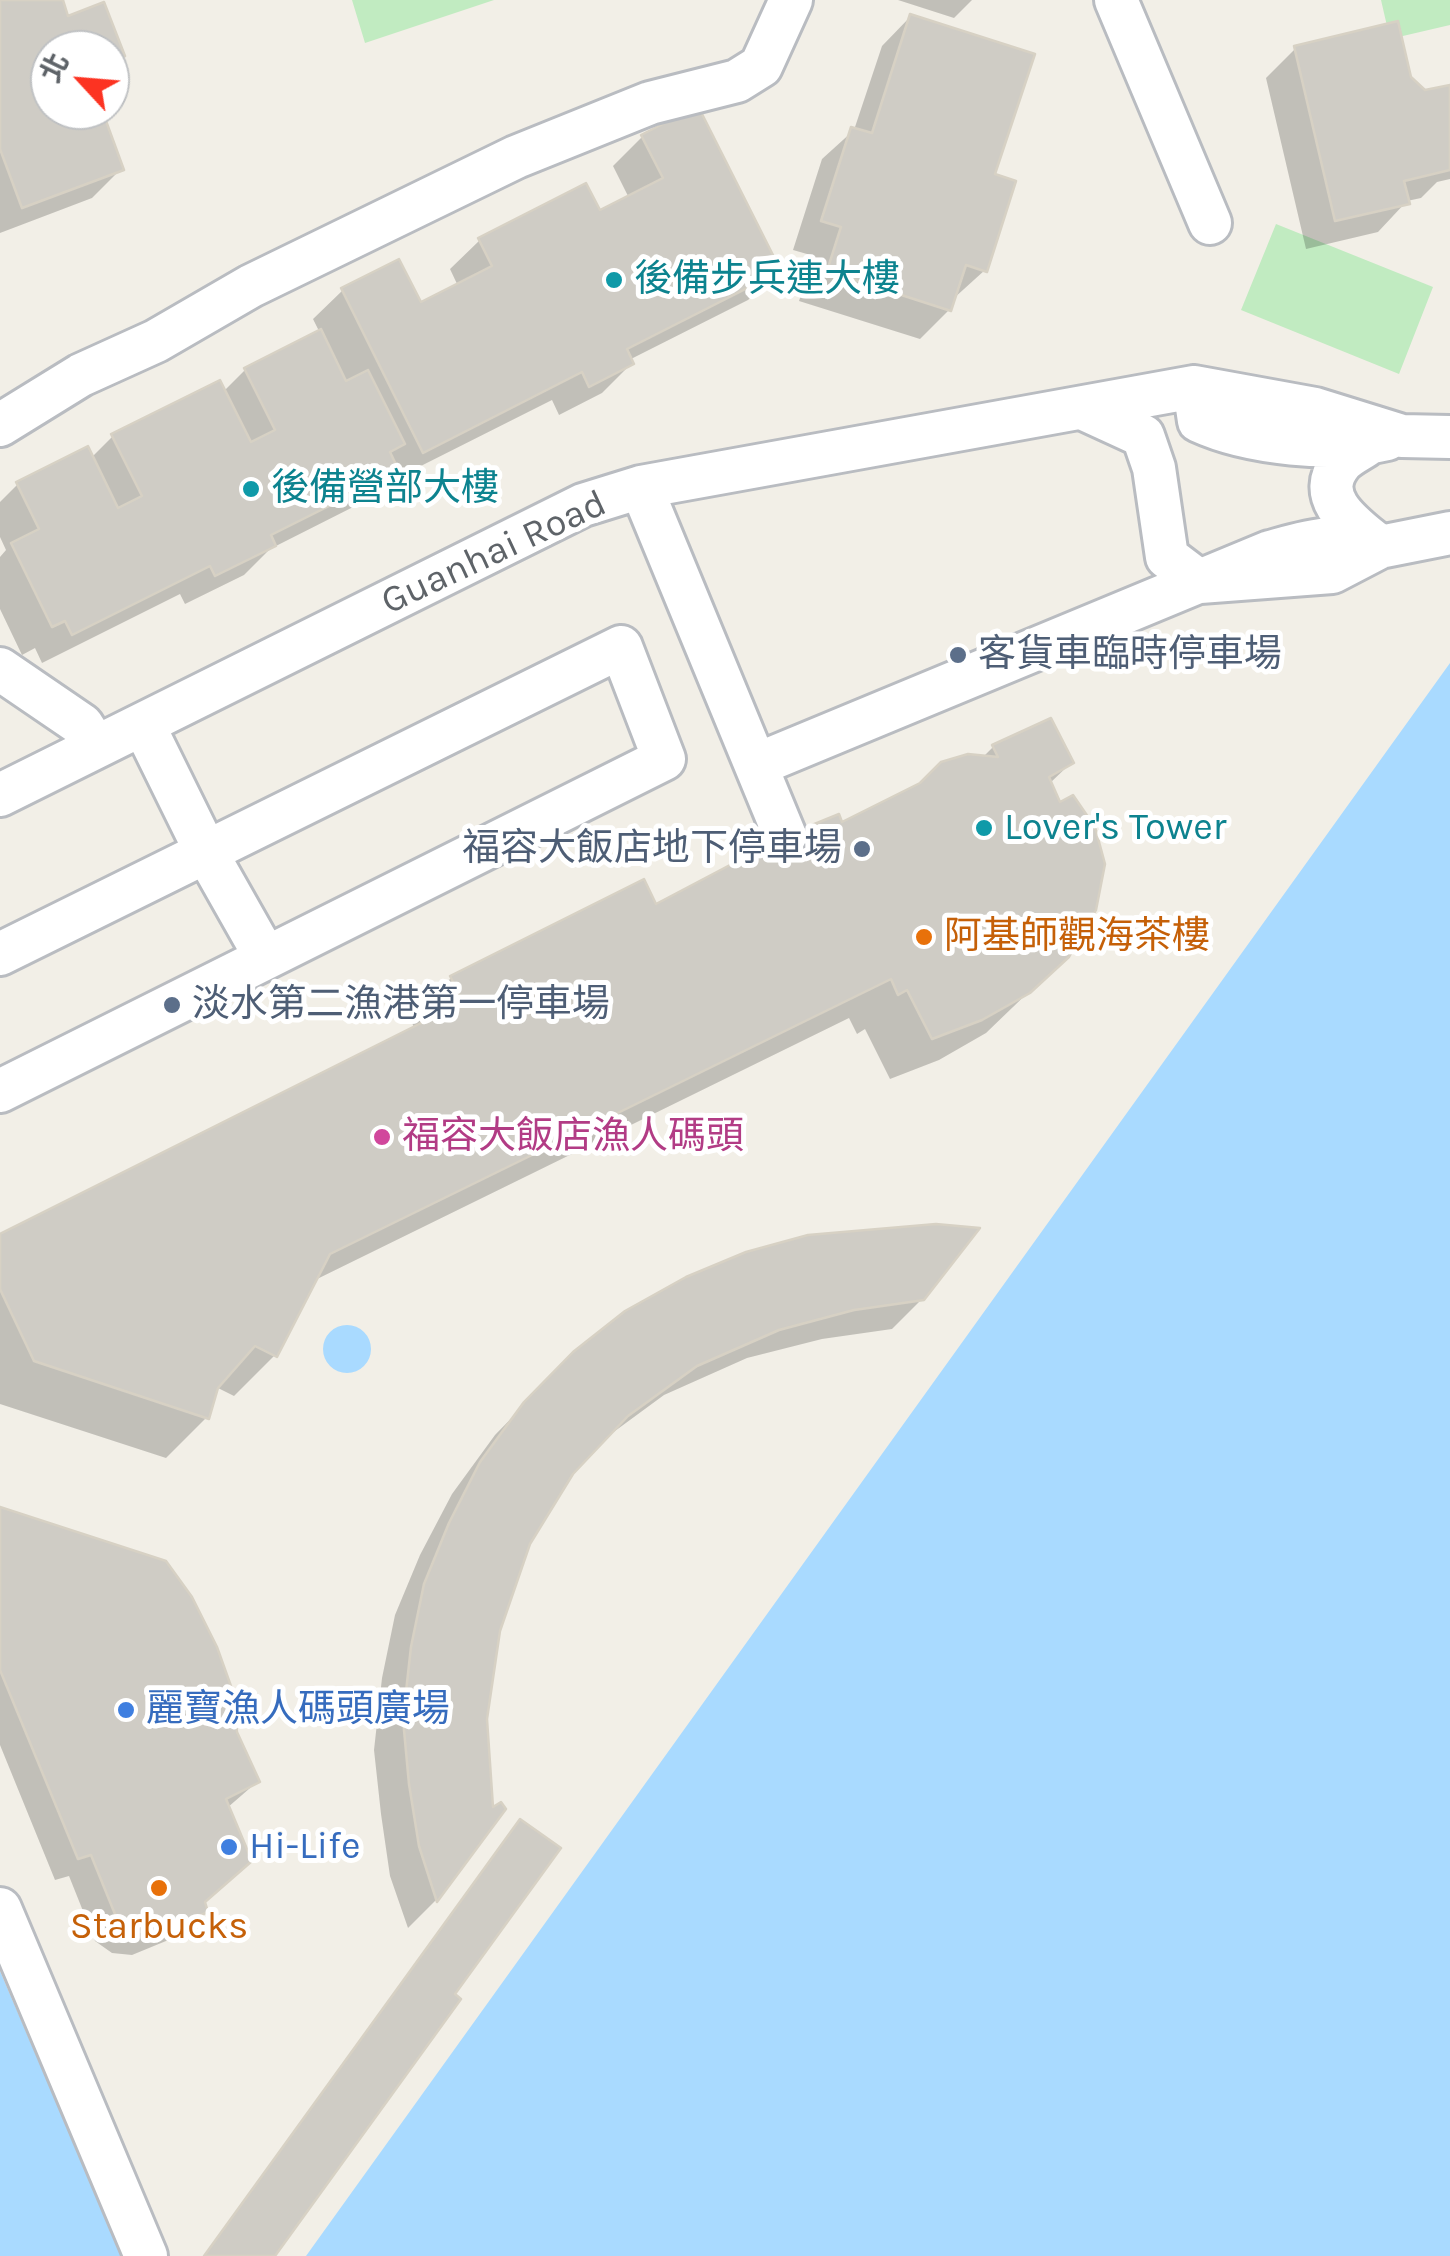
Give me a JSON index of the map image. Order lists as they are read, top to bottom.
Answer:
{
  "streets": {
    "street": ["Guanhai Road"]
  },
  "places": [
    "後備步兵連大樓",
    "後備營部大樓",
    "客貨車臨時停車場",
    "Lover's Tower",
    "福容大飯店地下停車場",
    "阿基師觀海茶樓",
    "淡水第二漁港第一停車場",
    "福容大飯店漁人碼頭",
    "麗寶漁人碼頭廣場",
    "Hi-Life",
    "Starbucks"
  ],
  "north": "top left"
}
